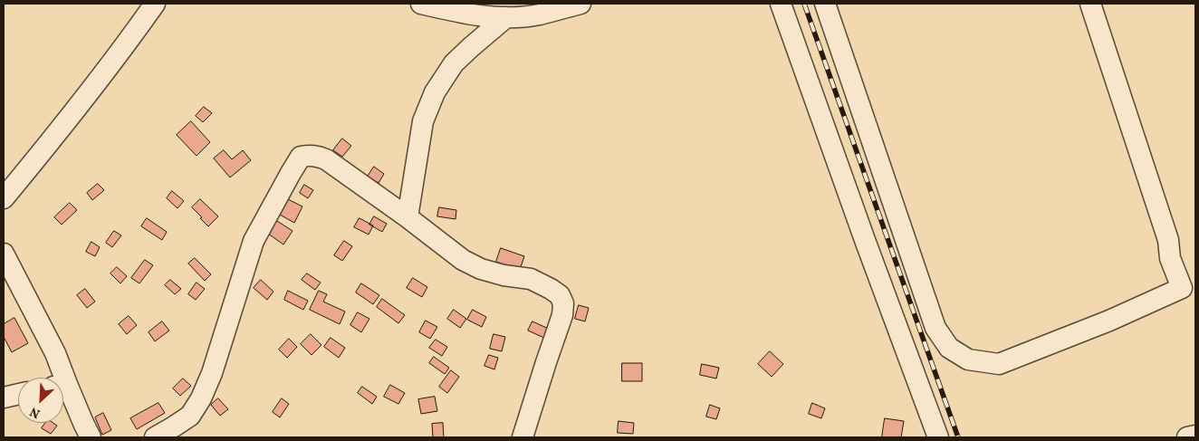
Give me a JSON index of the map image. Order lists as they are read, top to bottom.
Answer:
{
  "north": "bottom left"
}
